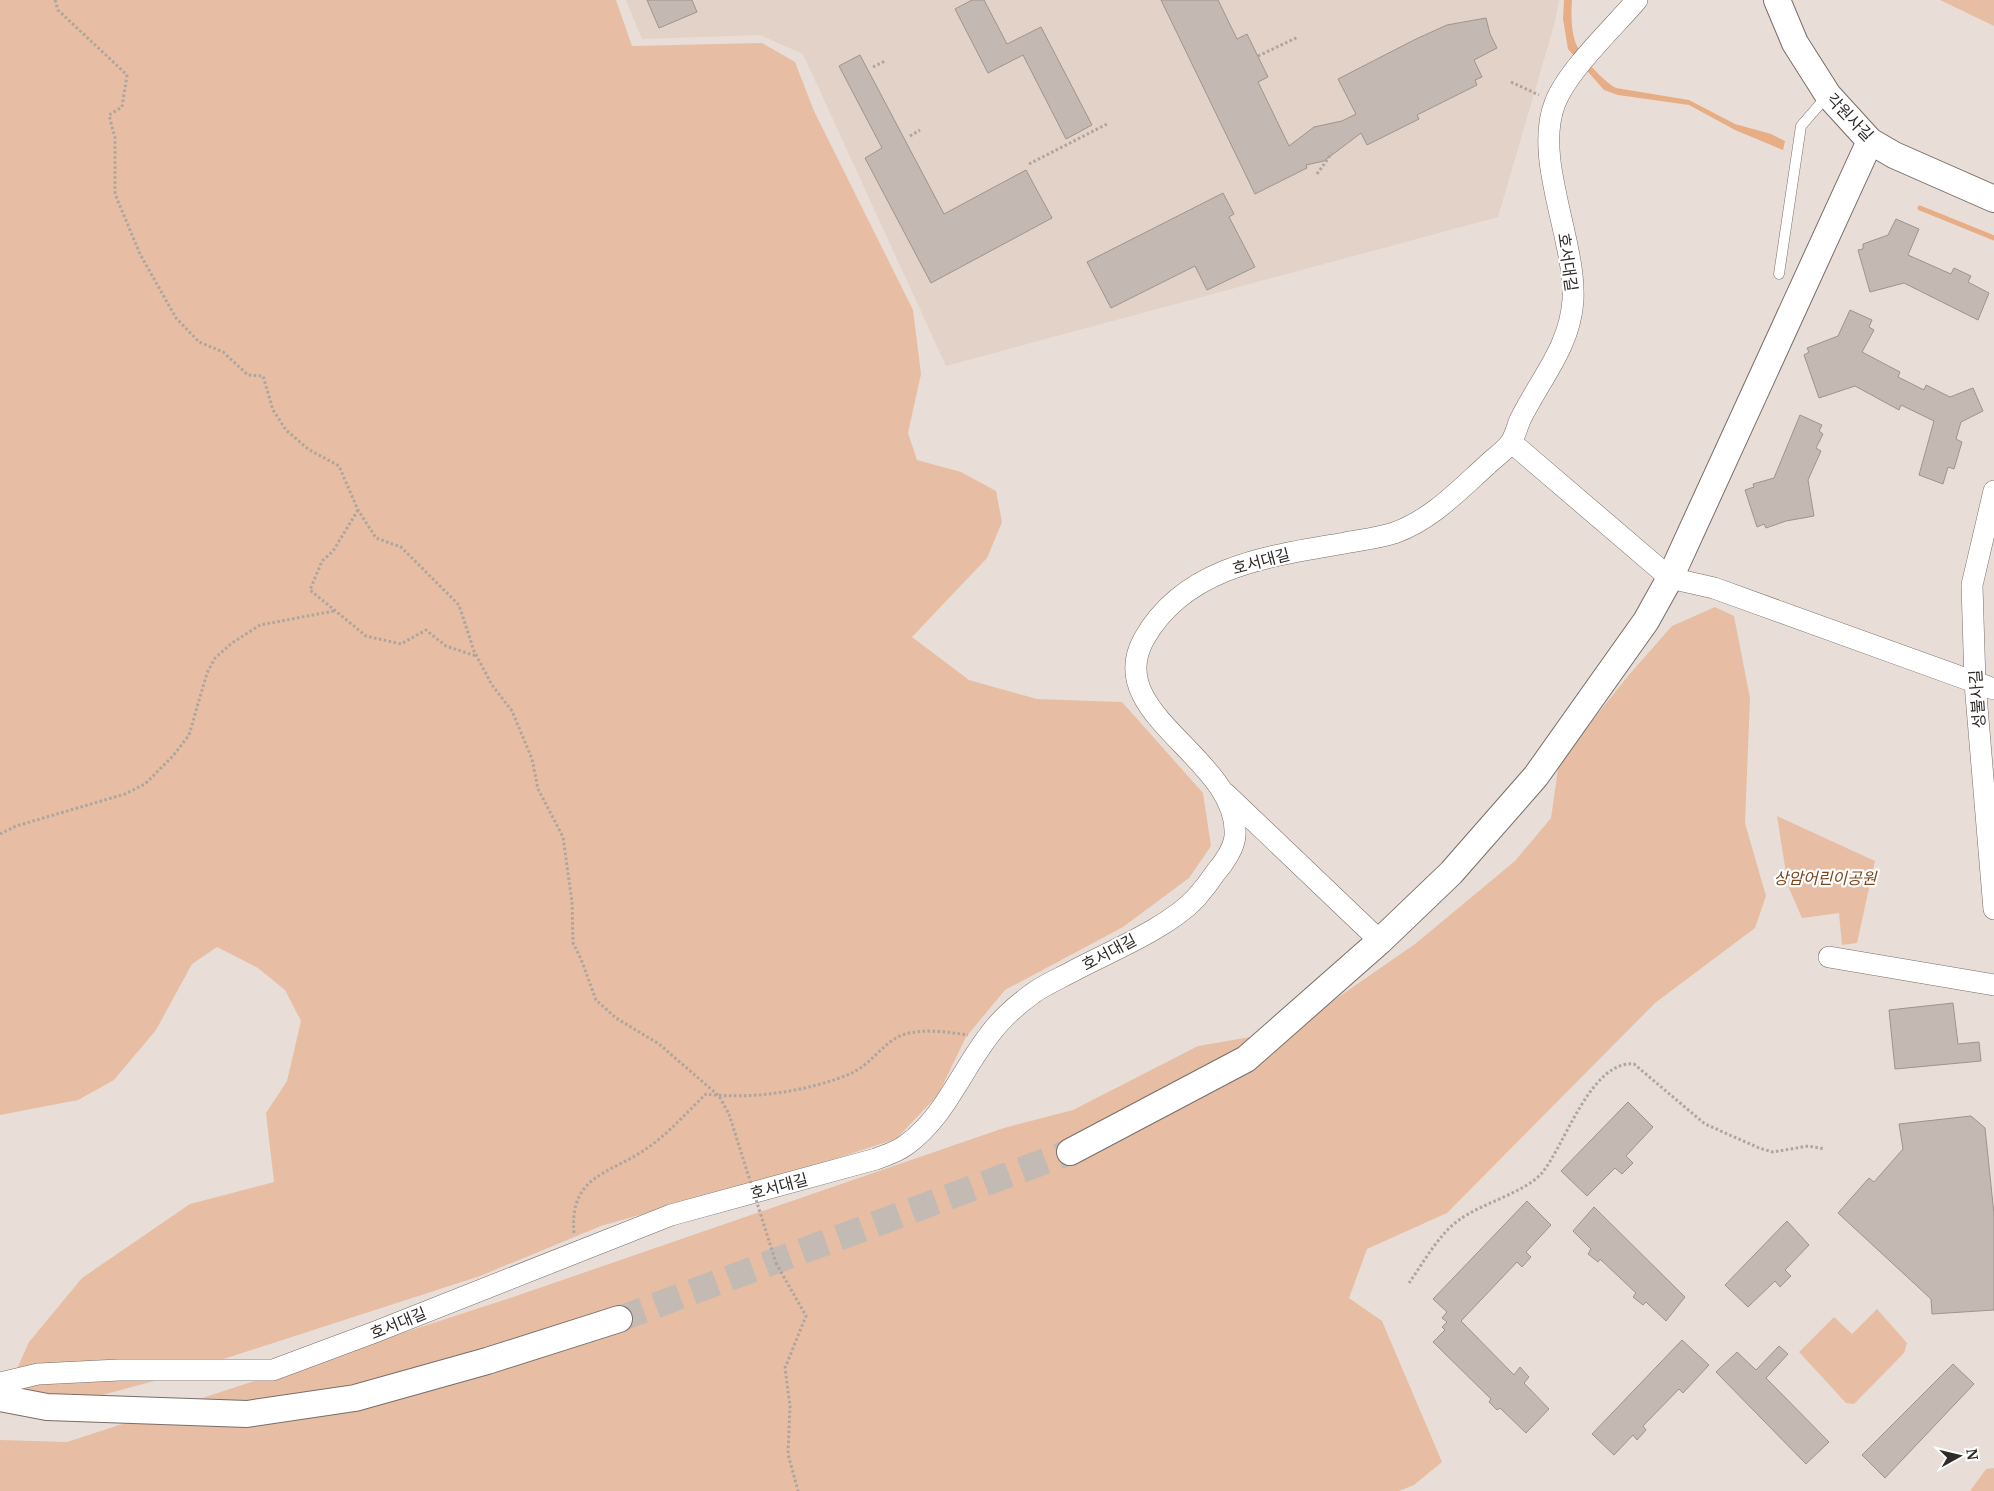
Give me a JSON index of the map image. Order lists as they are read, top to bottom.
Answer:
{
  "streets": {
    "street": ["각원사길", "호서대길", "성불사길"]
  },
  "parks": ["상암어린이공원"],
  "north": "right"
}
